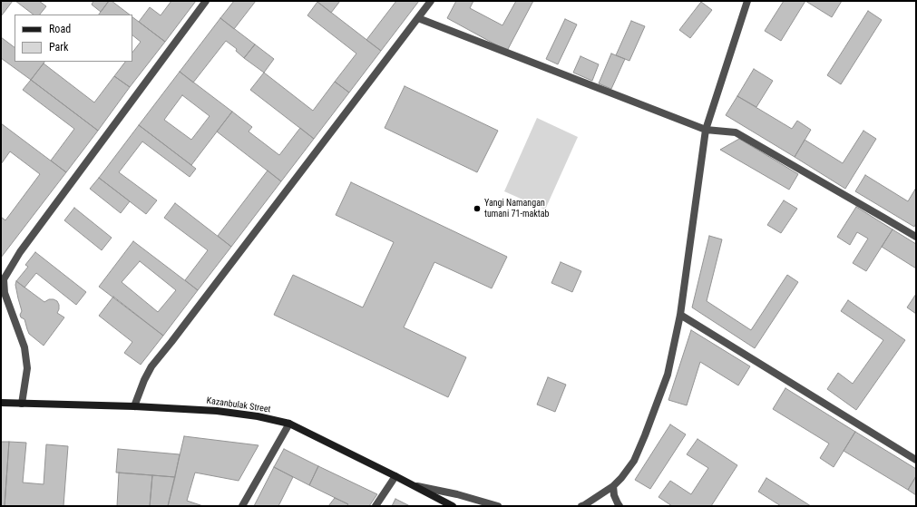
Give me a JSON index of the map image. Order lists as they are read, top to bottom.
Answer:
{
  "streets": {
    "main road": ["Kazanbulak Street"]
  },
  "places": ["Yangi Namangan tumani 71-maktab"],
  "legend": ["Road", "Park"]
}
